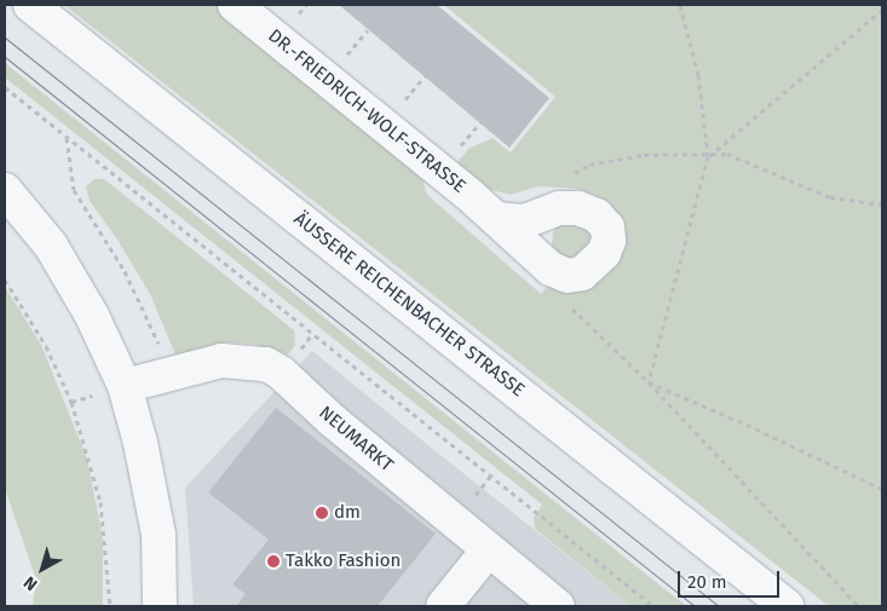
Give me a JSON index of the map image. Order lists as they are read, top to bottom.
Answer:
{
  "streets": {
    "street": ["DR.-FRIEDRICH-WOLF-STRASSE", "ÄUSSERE REICHENBACHER STRASSE", "NEUMARKT"]
  },
  "places": ["dm", "Takko Fashion"],
  "scale_bar": "20 m",
  "north": "bottom left"
}
